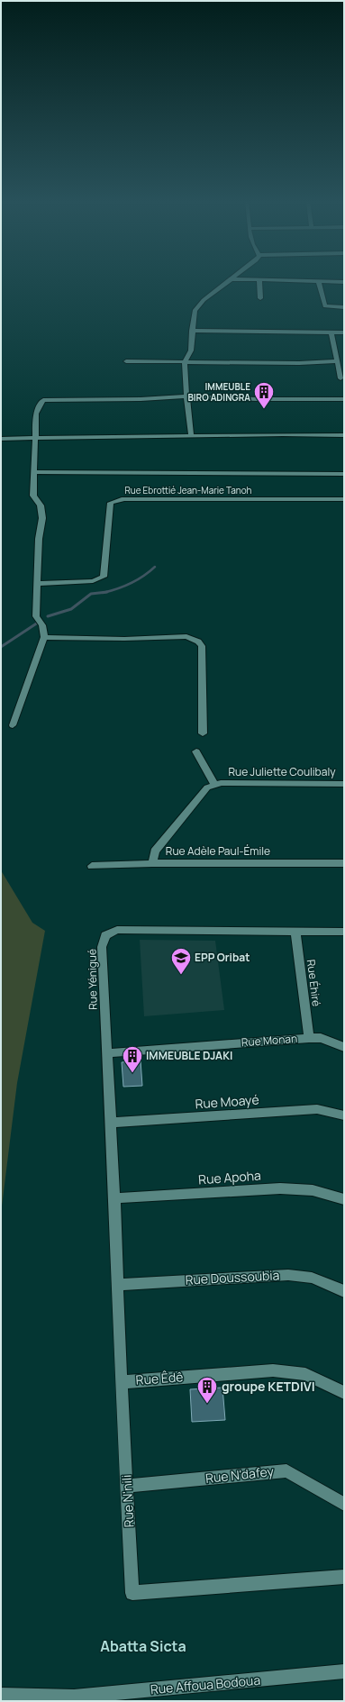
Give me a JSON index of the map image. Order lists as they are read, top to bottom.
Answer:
{
  "streets": {
    "street": [
      "Rue Ebrottié Jean-Marie Tanoh",
      "Rue Juliette Coulibaly",
      "Rue Adèle Paul-Émile",
      "Rue Yénigué",
      "Rue Éhiré",
      "Rue Monan",
      "Rue Moayé",
      "Rue Apoha",
      "Rue Doussoubia",
      "Rue Êdê",
      "Rue N'dafey",
      "Rue N'nili",
      "Rue Affoua Bodoua"
    ]
  },
  "crossings": [
    ["Rue Juliette Coulibaly", "Rue Adèle Paul-Émile"],
    ["Rue Yénigué", "Rue Éhiré"],
    ["Rue Yénigué", "Rue Monan"],
    ["Rue Yénigué", "Rue Moayé"],
    ["Rue Yénigué", "Rue Apoha"],
    ["Rue Yénigué", "Rue N'nili"],
    ["Rue Éhiré", "Rue Monan"],
    ["Rue Apoha", "Rue N'nili"],
    ["Rue Doussoubia", "Rue N'nili"],
    ["Rue Êdê", "Rue N'nili"],
    ["Rue N'dafey", "Rue N'nili"]
  ],
  "districts": ["Abatta Sicta"],
  "places": {
    "building": ["IMMEUBLE BIRO ADINGRA", "IMMEUBLE DJAKI", "groupe KETDIVI"],
    "school or university": ["EPP Oribat"]
  }
}
